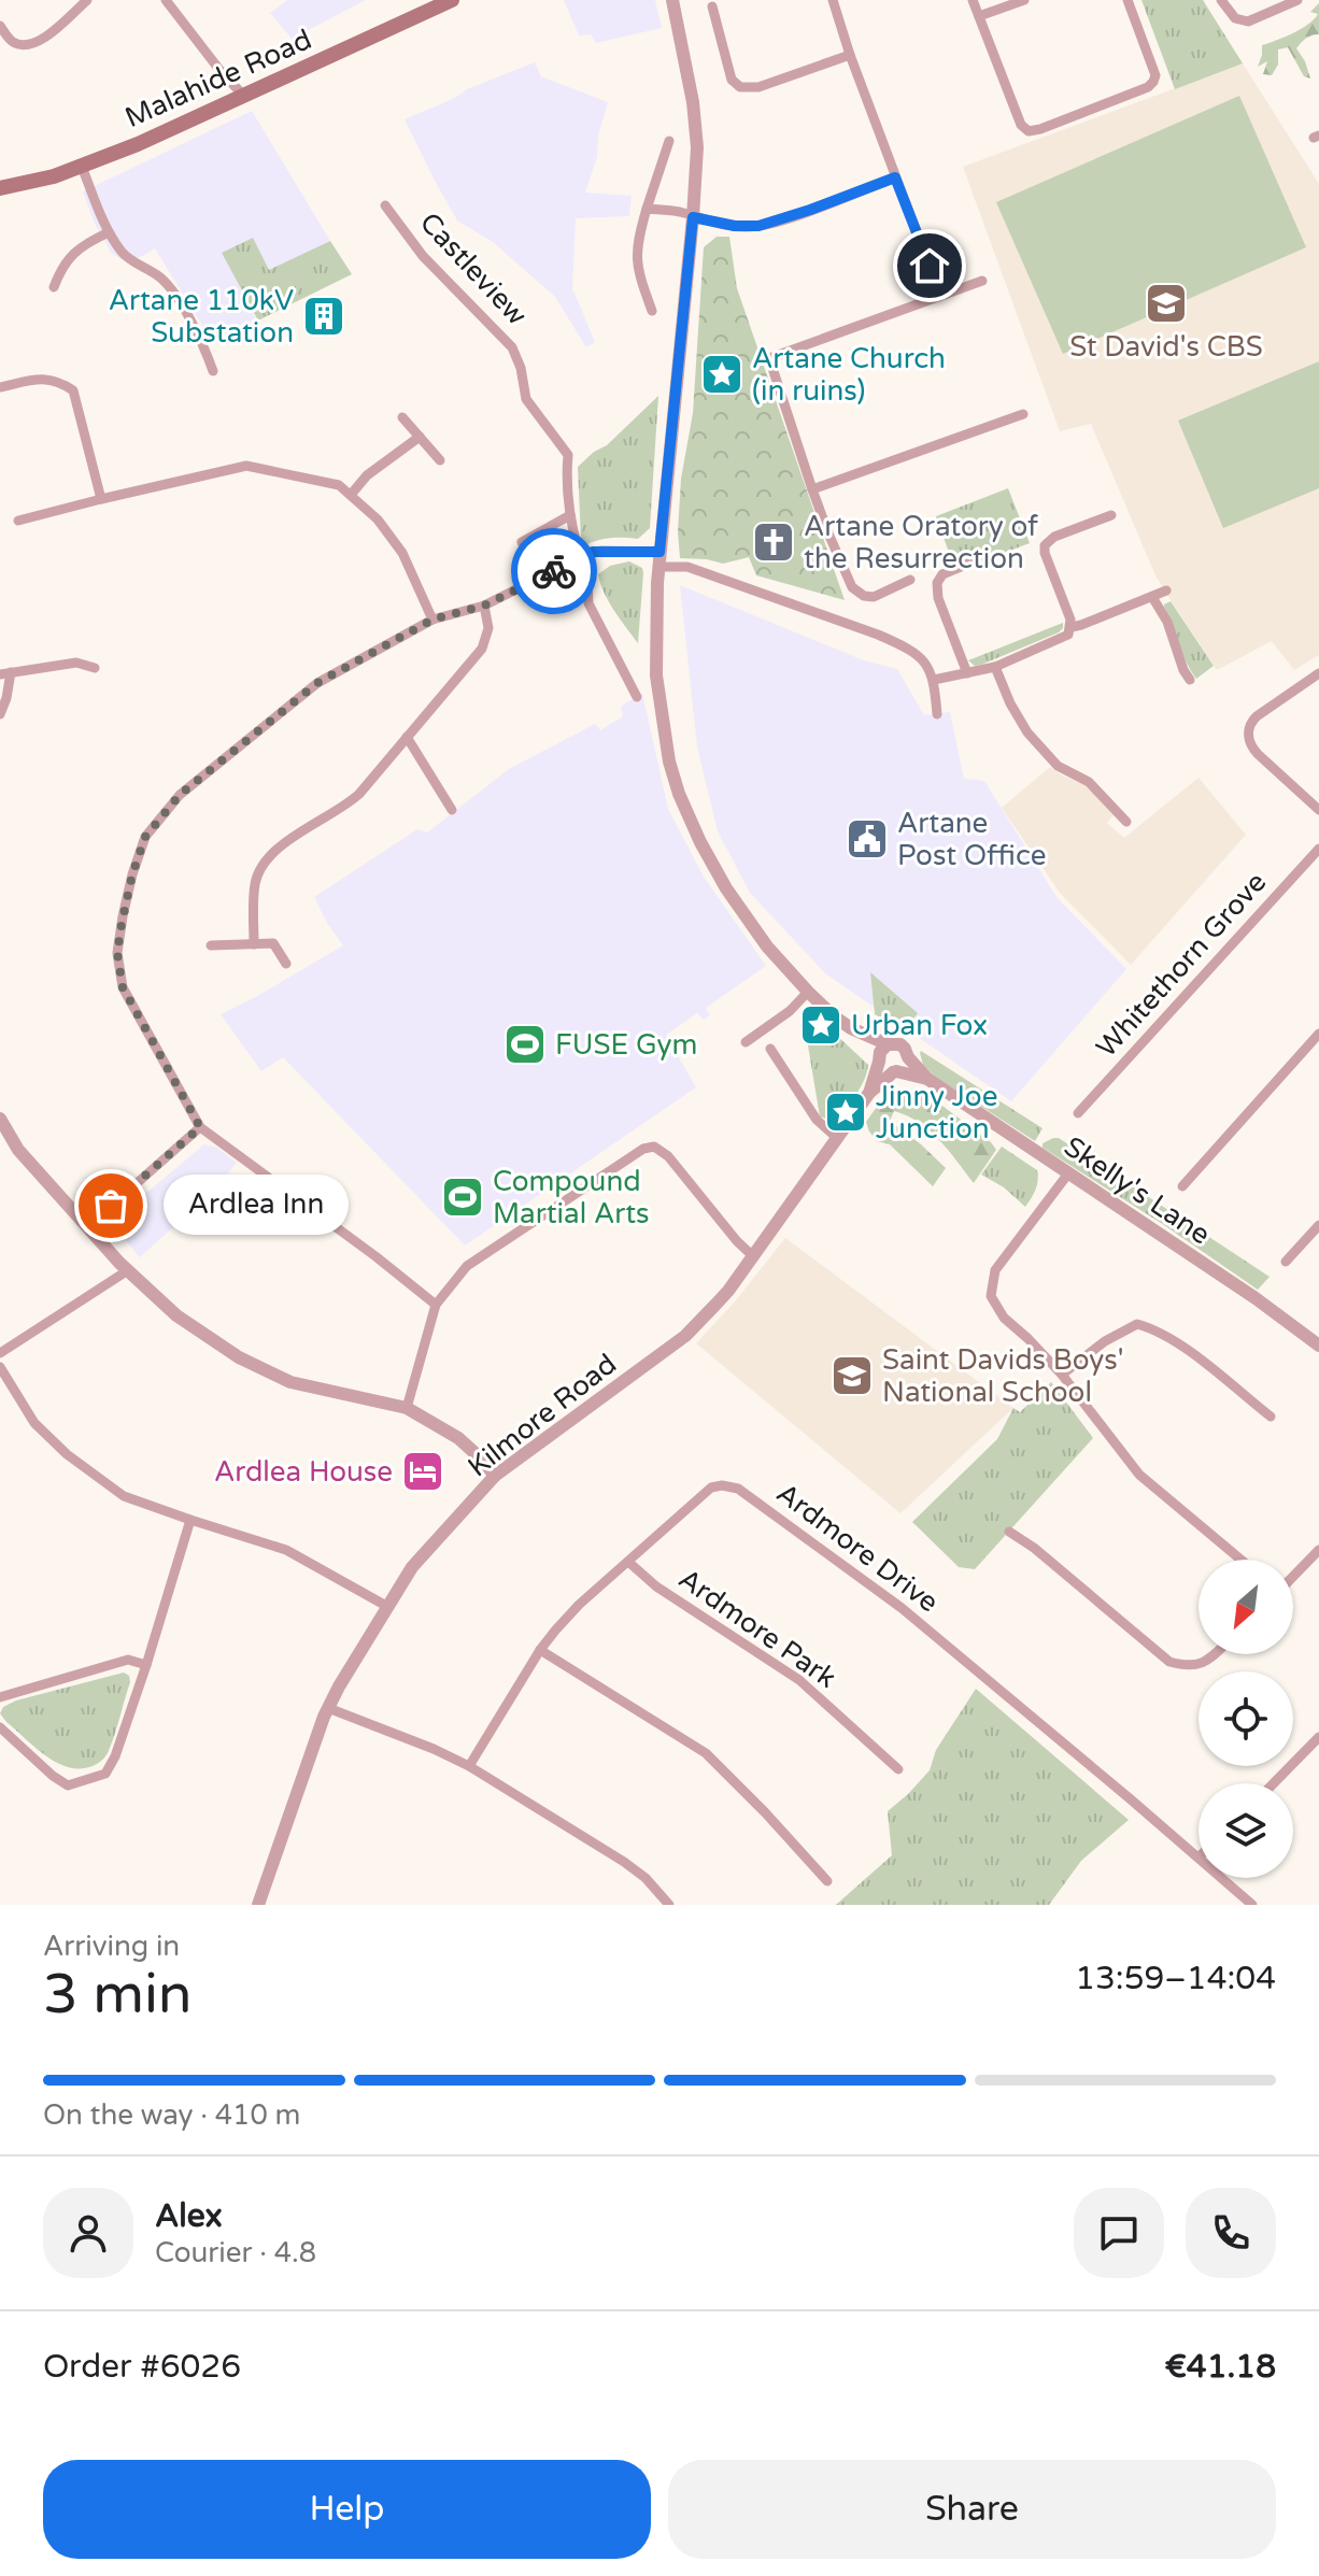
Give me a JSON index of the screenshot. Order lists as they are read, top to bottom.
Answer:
{
  "streets": {
    "main road": ["Malahide Road"],
    "street": [
      "Castleview",
      "Whitethorn Grove",
      "Skelly's Lane",
      "Kilmore Road",
      "Ardmore Drive",
      "Ardmore Park"
    ]
  },
  "crossings": [
    ["Skelly's Lane", "Kilmore Road"],
    ["Ardmore Drive", "Ardmore Park"]
  ],
  "places": {
    "school or university": ["St David's CBS", "Saint Davids Boys' National School"],
    "building": ["Artane 110kV Substation"],
    "place": ["Artane Church (in ruins)", "Urban Fox", "Jinny Joe Junction"],
    "church": ["Artane Oratory of the Resurrection"],
    "public building": ["Artane Post Office"],
    "sports": ["FUSE Gym", "Compound Martial Arts"],
    "other": ["Ardlea Inn"],
    "hotel": ["Ardlea House"]
  },
  "north": "bottom left",
  "page": {
    "bubble": "Ardlea Inn",
    "heading": ["3 min", "Arriving in", "13:59–14:04"],
    "panel": [
      "Alex",
      "Courier · 4.8",
      "Order #6026",
      "€41.18"
    ],
    "bar": "On the way · 410 m",
    "buttons": ["Help", "Share"]
  }
}
